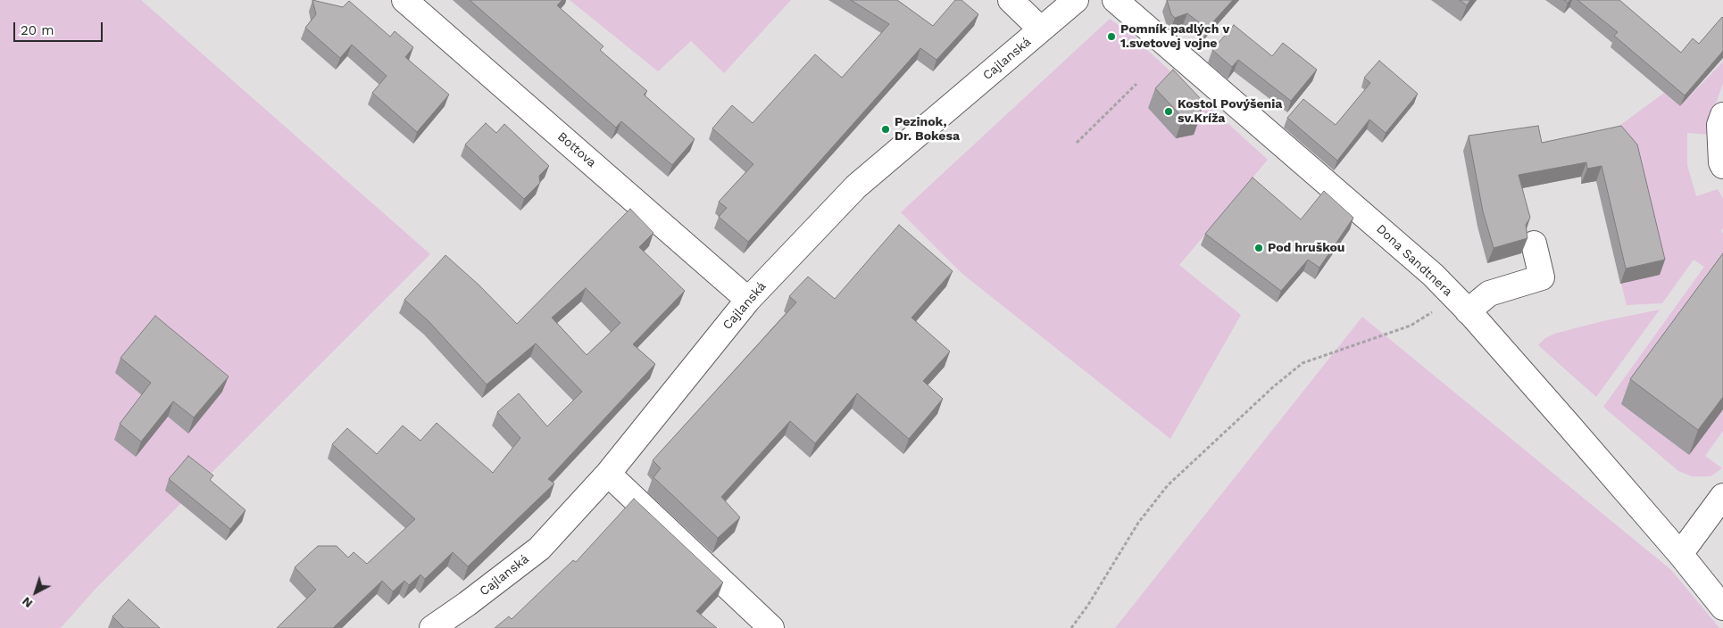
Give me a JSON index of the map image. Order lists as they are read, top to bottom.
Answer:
{
  "streets": {
    "street": ["Cajlanská", "Bottova", "Dona Sandtnera"]
  },
  "crossings": [
    ["Cajlanská", "Bottova"]
  ],
  "places": [
    "Pomník padlých v 1.svetovej vojne",
    "Kostol Povýšenia sv.Kríža",
    "Pezinok, Dr. Bokesa",
    "Pod hruškou"
  ],
  "scale_bar": "20 m",
  "north": "bottom left"
}
